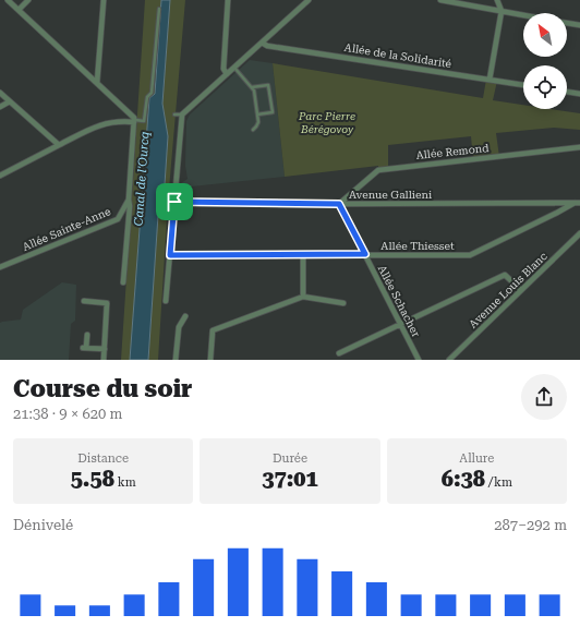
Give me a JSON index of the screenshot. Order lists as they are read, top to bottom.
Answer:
{
  "streets": {
    "street": [
      "Allée de la Solidarité",
      "Allée Remond",
      "Avenue Gallieni",
      "Allée Sainte-Anne",
      "Allée Thiesset",
      "Avenue Louis Blanc",
      "Allée Schacher"
    ]
  },
  "crossings": [
    ["Allée Remond", "Avenue Gallieni"],
    ["Allée Remond", "Allée Schacher"],
    ["Avenue Gallieni", "Allée Thiesset"],
    ["Avenue Gallieni", "Allée Schacher"],
    ["Allée Thiesset", "Allée Schacher"]
  ],
  "water": ["Canal de l'Ourcq"],
  "parks": ["Parc Pierre Bérégovoy"],
  "north": "top left",
  "page": {
    "heading": ["Course du soir", "21:38 · 9 × 620 m"],
    "stats": [
      ["Distance", "5.58 km"],
      ["Durée", "37:01"],
      ["Allure", "6:38 /km"]
    ],
    "chart": ["Dénivelé", "287–292 m"]
  }
}
